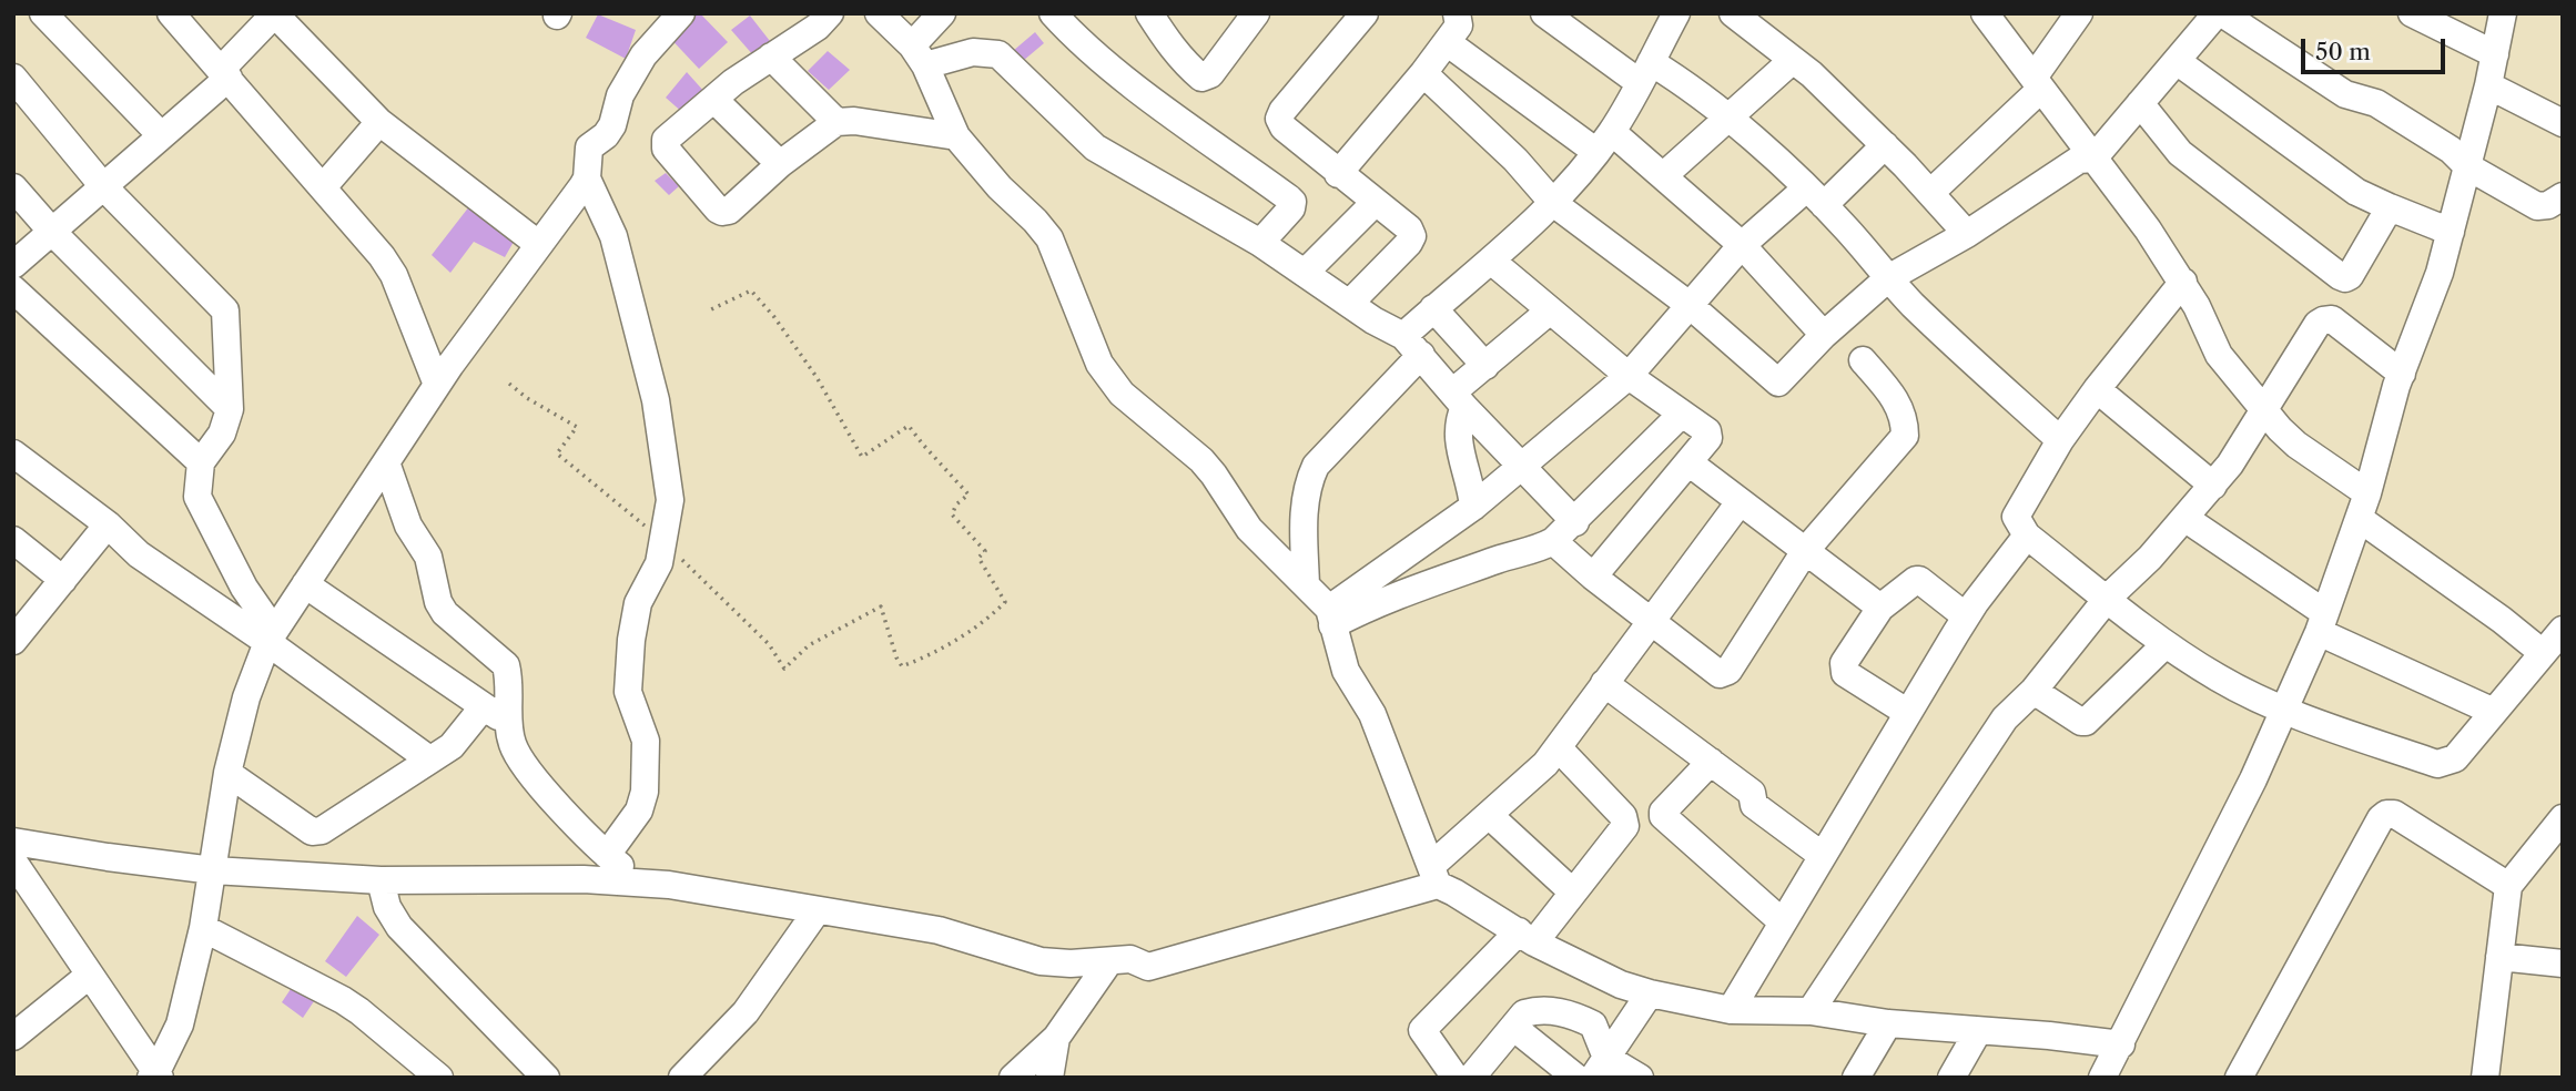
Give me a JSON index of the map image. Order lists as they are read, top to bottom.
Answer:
{
  "scale_bar": "50 m"
}
